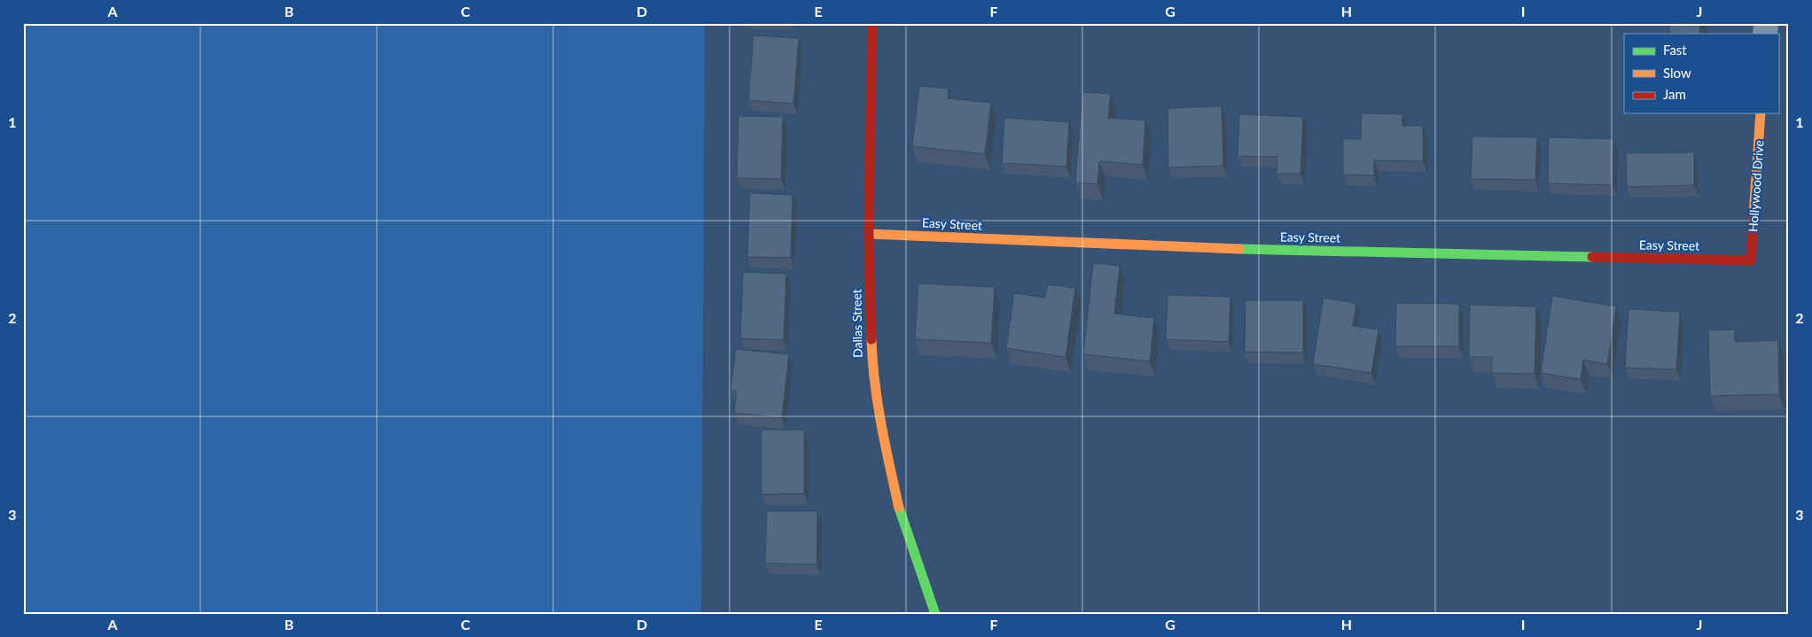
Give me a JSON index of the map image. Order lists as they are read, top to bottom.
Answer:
{
  "streets": {
    "street": ["Hollywood Drive", "Easy Street", "Dallas Street"]
  },
  "crossings": [
    ["Hollywood Drive", "Easy Street"],
    ["Easy Street", "Dallas Street"]
  ],
  "legend": ["Fast", "Slow", "Jam"],
  "grid": {
    "columns": [
      "A",
      "B",
      "C",
      "D",
      "E",
      "F",
      "G",
      "H",
      "I",
      "J"
    ],
    "rows": ["1", "2", "3"]
  }
}
